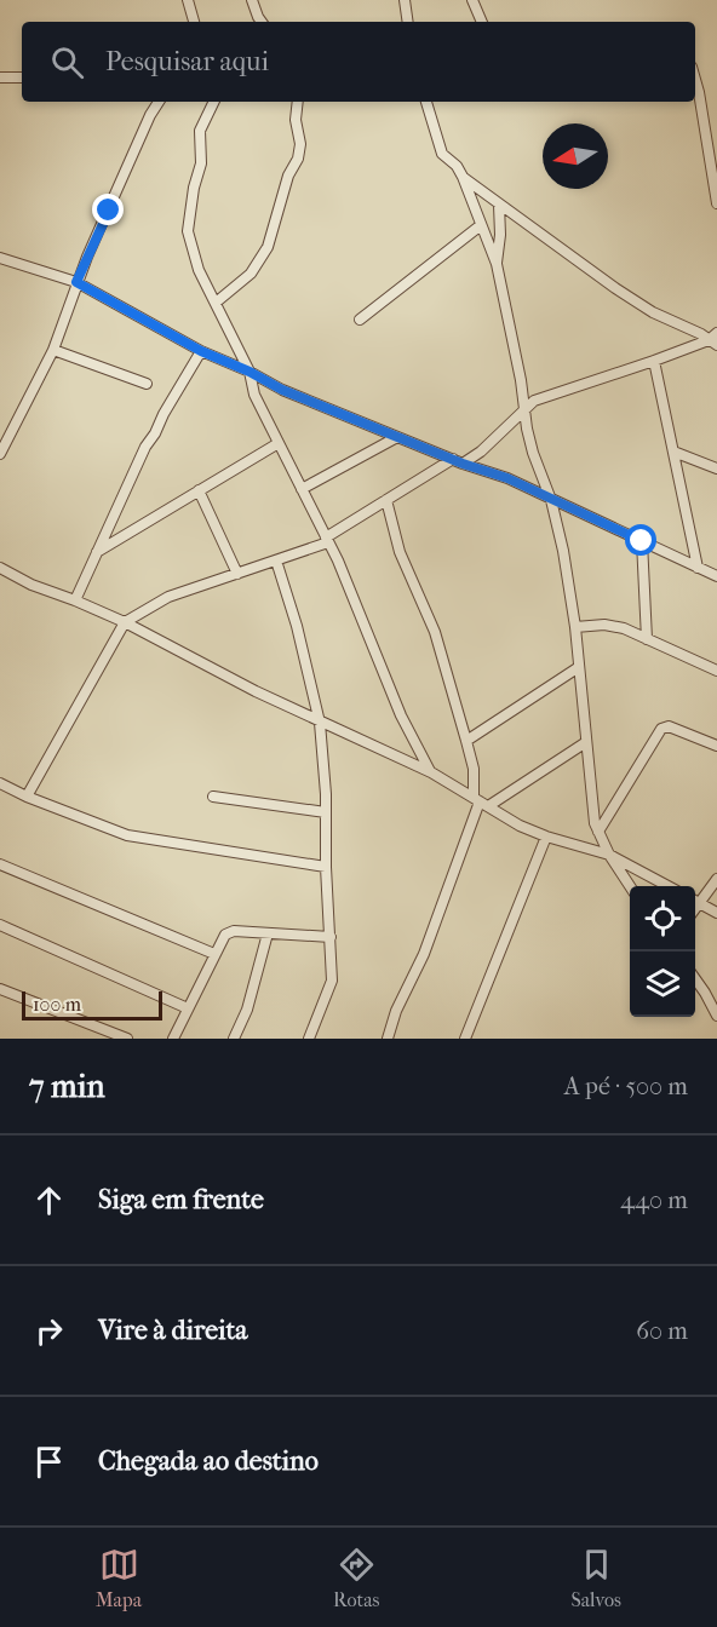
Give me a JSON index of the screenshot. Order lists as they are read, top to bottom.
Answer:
{
  "scale_bar": "100 m",
  "north": "left",
  "page": {
    "search": "Pesquisar aqui",
    "scale": "100 m",
    "heading": ["7 min", "A pé · 500 m"],
    "list": [
      ["Siga em frente", "440 m"],
      ["Vire à direita", "60 m"],
      "Chegada ao destino"
    ],
    "nav": ["Mapa", "Rotas", "Salvos"]
  }
}
